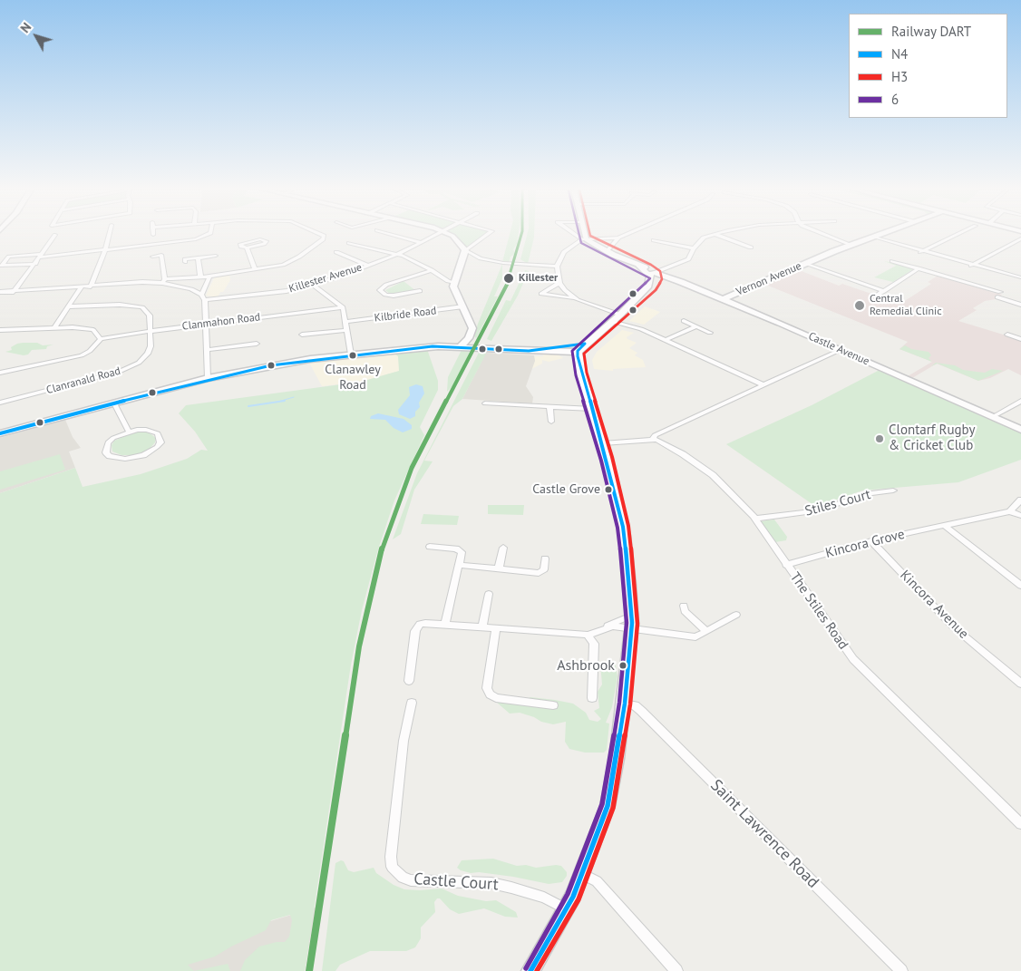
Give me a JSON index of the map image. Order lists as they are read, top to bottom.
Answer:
{
  "streets": {
    "main road": ["Vernon Avenue", "Castle Avenue"],
    "street": [
      "Killester Avenue",
      "Kilbride Road",
      "Clanmahon Road",
      "Clanranald Road",
      "Stiles Court",
      "Kincora Grove",
      "Kincora Avenue",
      "The Stiles Road",
      "Saint Lawrence Road",
      "Castle Court"
    ]
  },
  "crossings": [
    ["Vernon Avenue", "Castle Avenue"],
    ["Clanmahon Road", "Clanranald Road"],
    ["Stiles Court", "The Stiles Road"],
    ["Kincora Grove", "Kincora Avenue"],
    ["Kincora Grove", "The Stiles Road"]
  ],
  "places": [
    "Killester",
    "Central Remedial Clinic",
    "Clanawley Road",
    "Clontarf Rugby & Cricket Club",
    "Castle Grove",
    "Ashbrook"
  ],
  "lines": [
    "rail line DART",
    "transit line H3",
    "transit line 6",
    "transit line N4"
  ],
  "legend": [
    "Railway DART",
    "N4",
    "H3",
    "6"
  ],
  "north": "top left"
}
